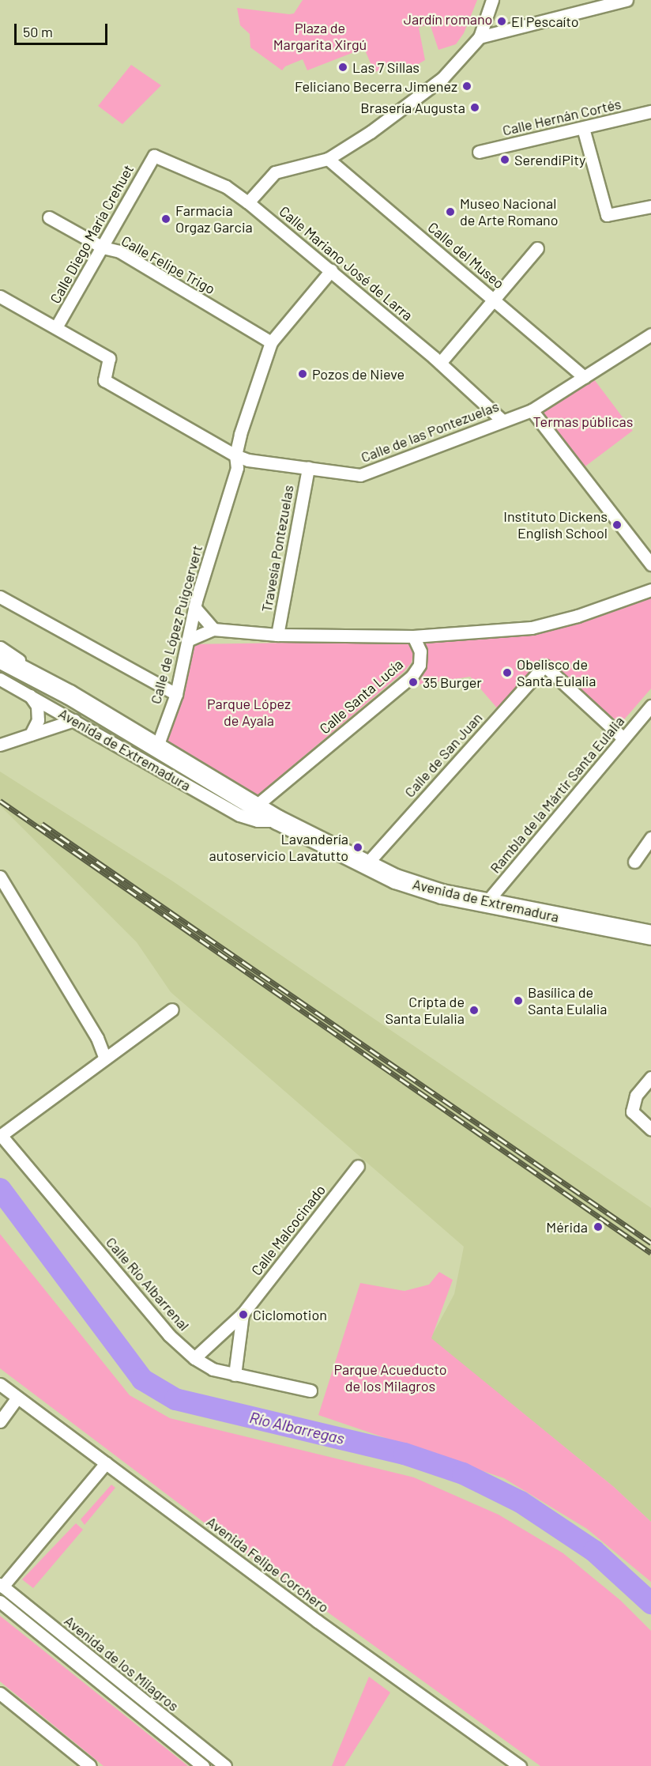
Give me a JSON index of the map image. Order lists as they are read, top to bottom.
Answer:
{
  "streets": {
    "main road": ["Avenida de Extremadura"],
    "street": [
      "Calle Hernán Cortés",
      "Calle Diego María Crehuet",
      "Calle del Museo",
      "Calle Mariano José de Larra",
      "Calle Felipe Trigo",
      "Calle de las Pontezuelas",
      "Travesía Pontezuelas",
      "Calle de López Puigcervert",
      "Calle Santa Lucía",
      "Calle de San Juan",
      "Rambla de la Mártir Santa Eulalia",
      "Calle Malcocinado",
      "Calle Río Albarrenal",
      "Avenida Felipe Corchero",
      "Avenida de los Milagros"
    ]
  },
  "crossings": [
    ["Calle Diego María Crehuet", "Calle Mariano José de Larra"],
    ["Calle Diego María Crehuet", "Calle Felipe Trigo"],
    ["Calle Diego María Crehuet", "Calle de las Pontezuelas"],
    ["Calle del Museo", "Calle de las Pontezuelas"],
    ["Calle Mariano José de Larra", "Calle de las Pontezuelas"],
    ["Calle Felipe Trigo", "Calle de López Puigcervert"],
    ["Calle de las Pontezuelas", "Travesía Pontezuelas"],
    ["Calle de las Pontezuelas", "Calle de López Puigcervert"],
    ["Travesía Pontezuelas", "Calle Santa Lucía"],
    ["Calle de López Puigcervert", "Calle Santa Lucía"],
    ["Calle de López Puigcervert", "Avenida de Extremadura"],
    ["Calle Santa Lucía", "Avenida de Extremadura"],
    ["Avenida de Extremadura", "Calle de San Juan"],
    ["Avenida de Extremadura", "Rambla de la Mártir Santa Eulalia"],
    ["Calle de San Juan", "Rambla de la Mártir Santa Eulalia"],
    ["Calle Malcocinado", "Calle Río Albarrenal"]
  ],
  "water": ["Río Albarregas"],
  "parks": [
    "Jardín romano",
    "Plaza de Margarita Xirgú",
    "Termas públicas",
    "Parque López de Ayala",
    "Parque Acueducto de los Milagros"
  ],
  "places": [
    "El Pescaíto",
    "Las 7 Sillas",
    "Feliciano Becerra Jimenez",
    "Brasería Augusta",
    "SerendiPity",
    "Museo Nacional de Arte Romano",
    "Farmacia Orgaz Garcia",
    "Pozos de Nieve",
    "Instituto Dickens English School",
    "Obelisco de Santa Eulalia",
    "35 Burger",
    "Lavandería autoservicio Lavatutto",
    "Basílica de Santa Eulalia",
    "Cripta de Santa Eulalia",
    "Mérida",
    "Ciclomotion"
  ],
  "scale_bar": "50 m"
}
